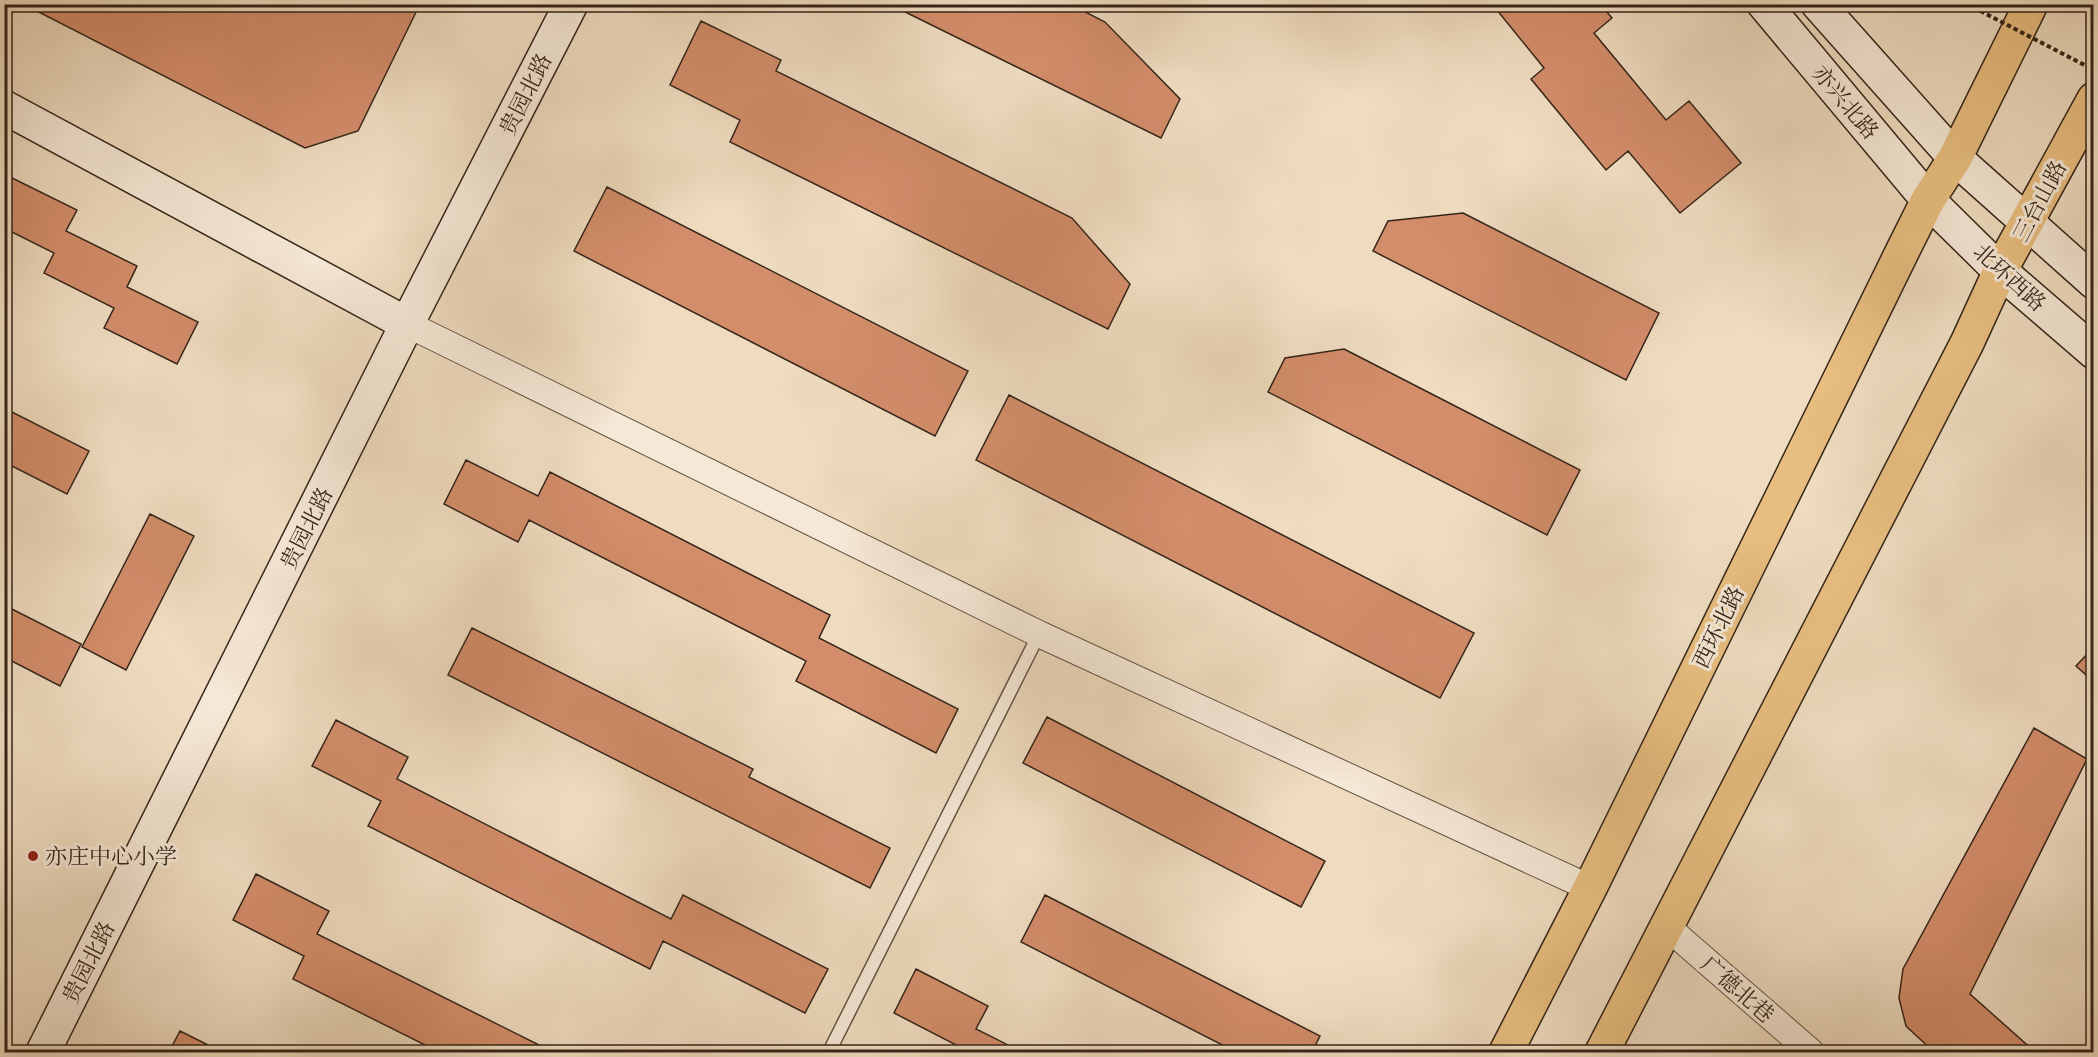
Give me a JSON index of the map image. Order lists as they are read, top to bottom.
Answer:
{
  "streets": {
    "main road": ["三台山路", "西环北路"],
    "street": [
      "贵园北路",
      "亦兴北路",
      "北环西路",
      "广德北巷"
    ]
  },
  "crossings": [
    ["亦兴北路", "北环西路"],
    ["亦兴北路", "西环北路"],
    ["三台山路", "北环西路"],
    ["北环西路", "西环北路"]
  ],
  "places": ["亦庄中心小学"]
}
